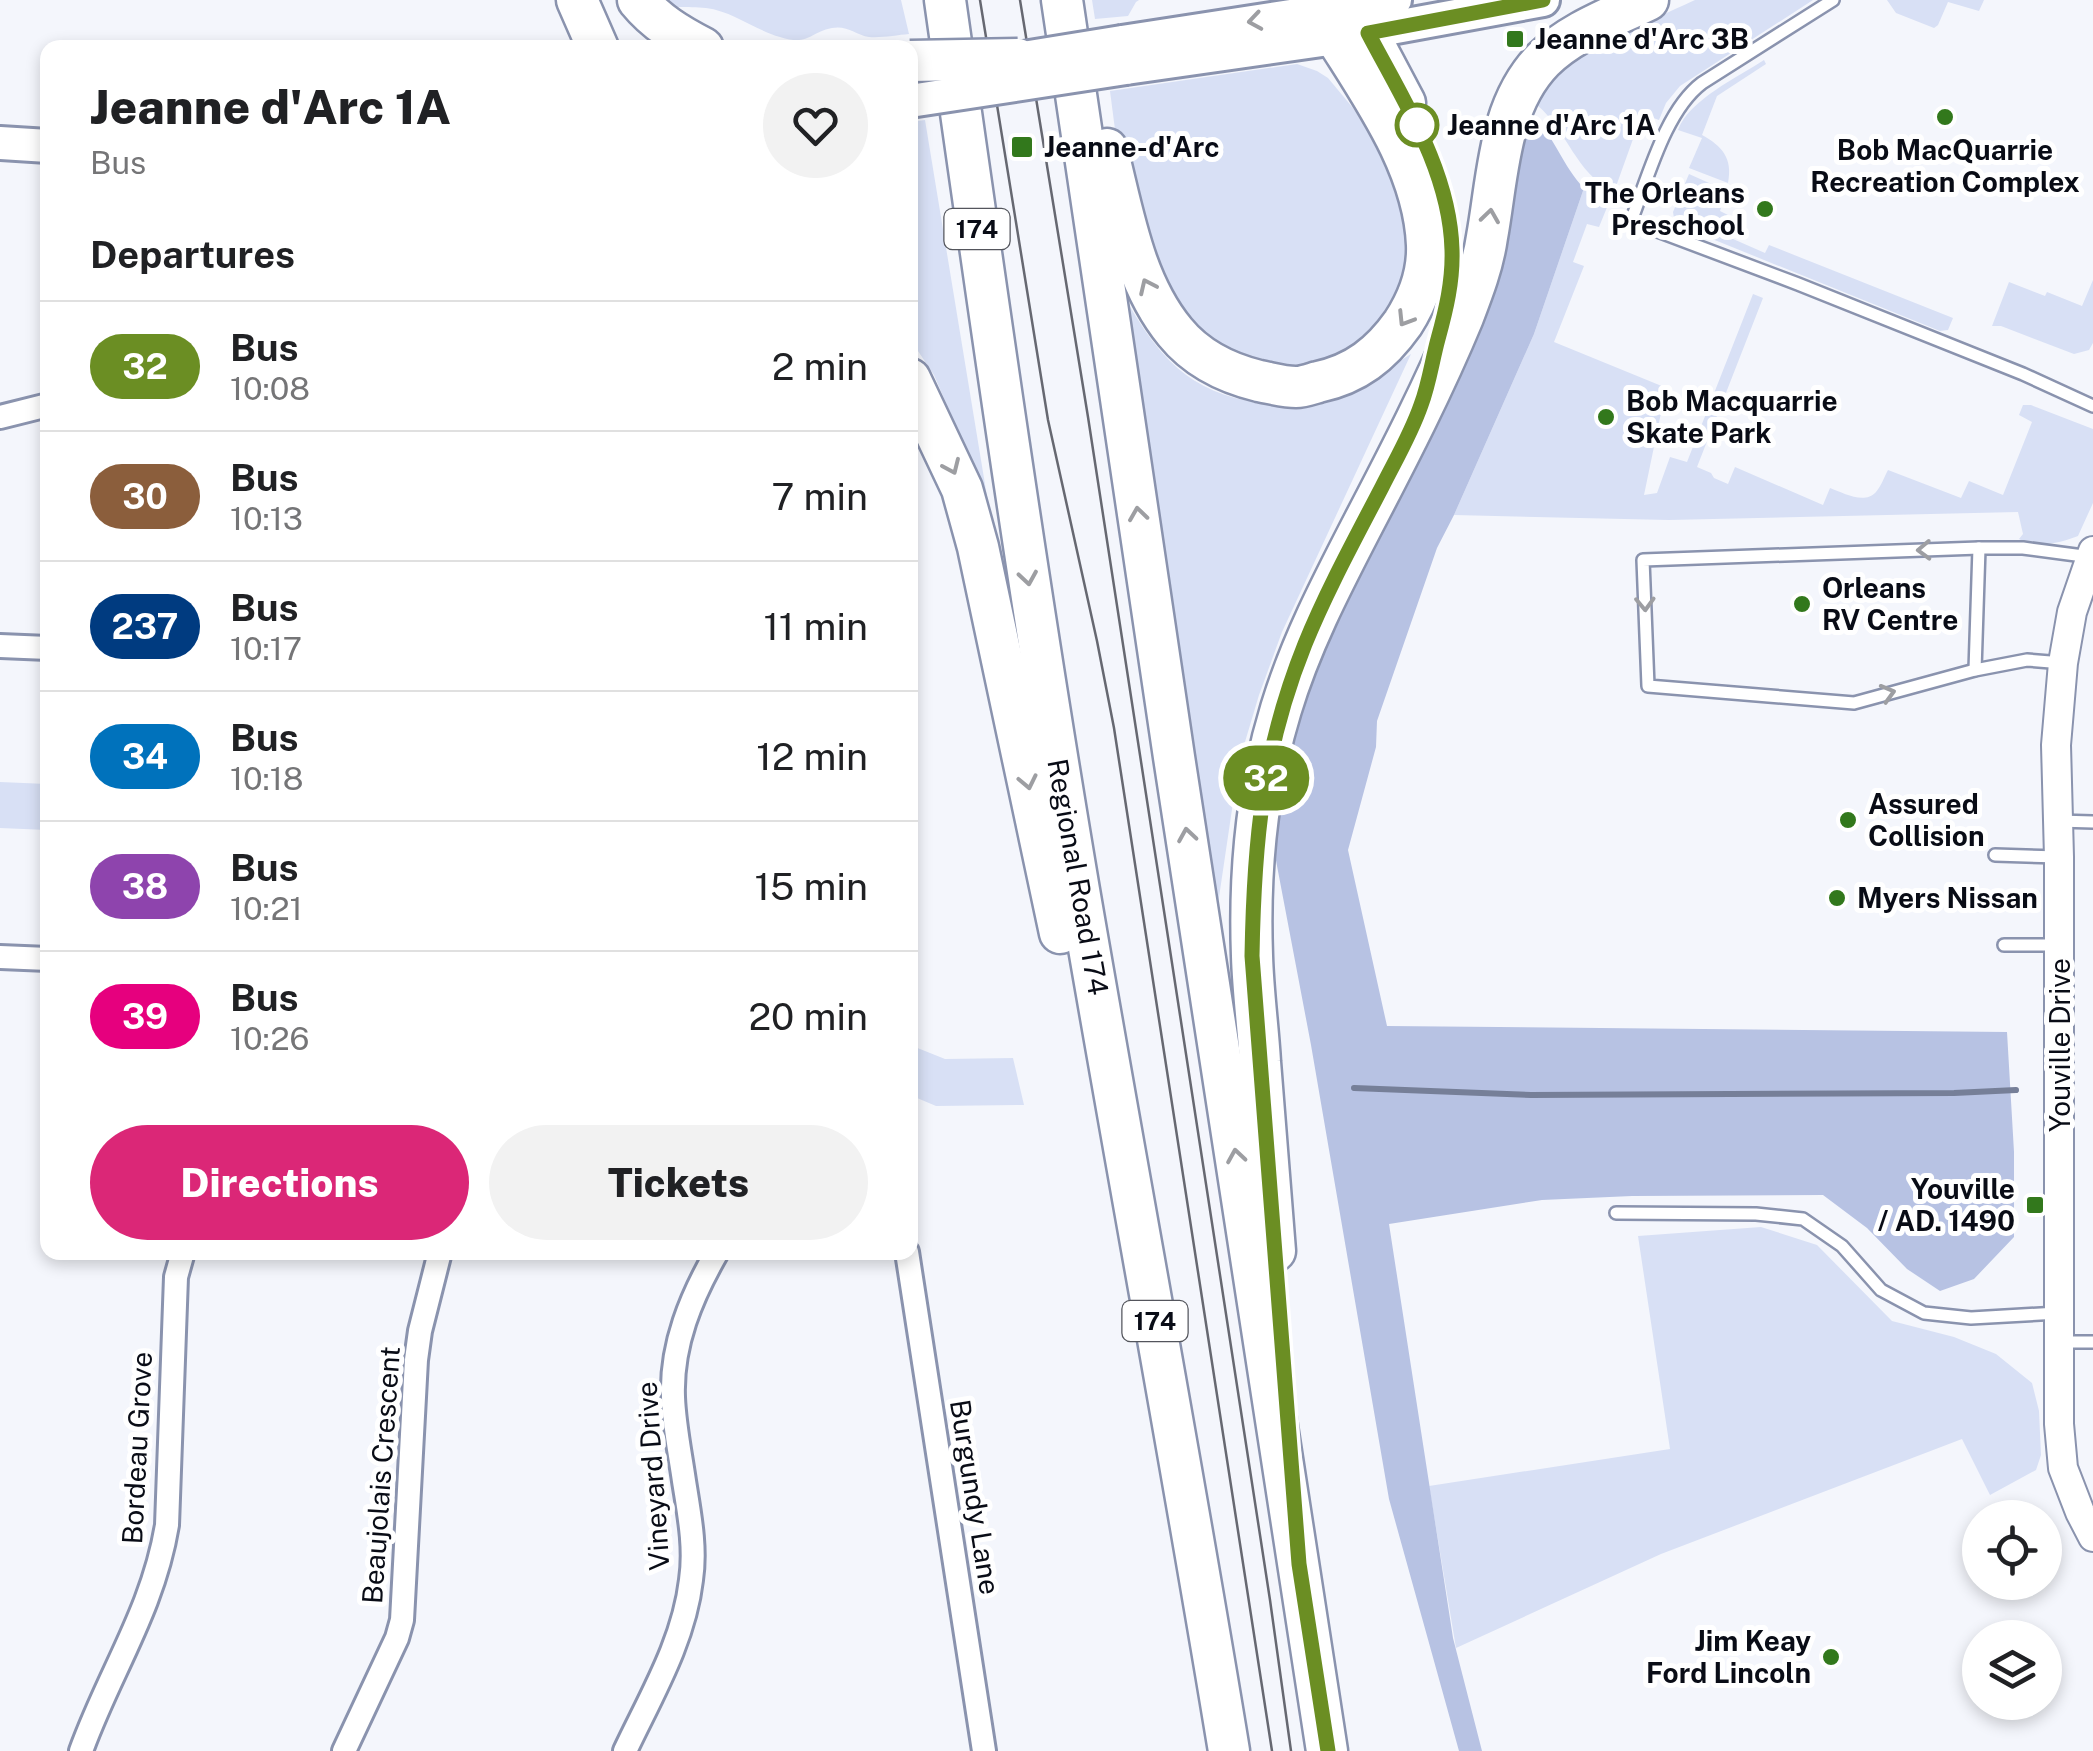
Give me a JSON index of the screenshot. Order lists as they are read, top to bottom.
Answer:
{
  "streets": {
    "highway": ["174", "Regional Road 174"],
    "street": [
      "Youville Drive",
      "Bordeau Grove",
      "Beaujolais Crescent",
      "Vineyard Drive",
      "Burgundy Lane"
    ]
  },
  "places": {
    "transit": ["Jeanne d'Arc 3B", "Jeanne-d'Arc", "Youville / AD. 1490"],
    "other": [
      "Bob MacQuarrie Recreation Complex",
      "Jeanne d'Arc 1A",
      "The Orleans Preschool",
      "Bob Macquarrie Skate Park",
      "Orleans RV Centre",
      "Assured Collision",
      "Myers Nissan",
      "Jim Keay Ford Lincoln"
    ]
  },
  "lines": ["bus line 32"],
  "page": {
    "on_map": "32",
    "heading": [
      ["Jeanne d'Arc 1A", "Bus"],
      "Departures"
    ],
    "list": [
      {
        "mark": "32",
        "name": "Bus",
        "note": "10:08",
        "value": "2 min"
      },
      {
        "mark": "30",
        "name": "Bus",
        "note": "10:13",
        "value": "7 min"
      },
      {
        "mark": "237",
        "name": "Bus",
        "note": "10:17",
        "value": "11 min"
      },
      {
        "mark": "34",
        "name": "Bus",
        "note": "10:18",
        "value": "12 min"
      },
      {
        "mark": "38",
        "name": "Bus",
        "note": "10:21",
        "value": "15 min"
      },
      {
        "mark": "39",
        "name": "Bus",
        "note": "10:26",
        "value": "20 min"
      }
    ],
    "buttons": ["Directions", "Tickets"]
  }
}
